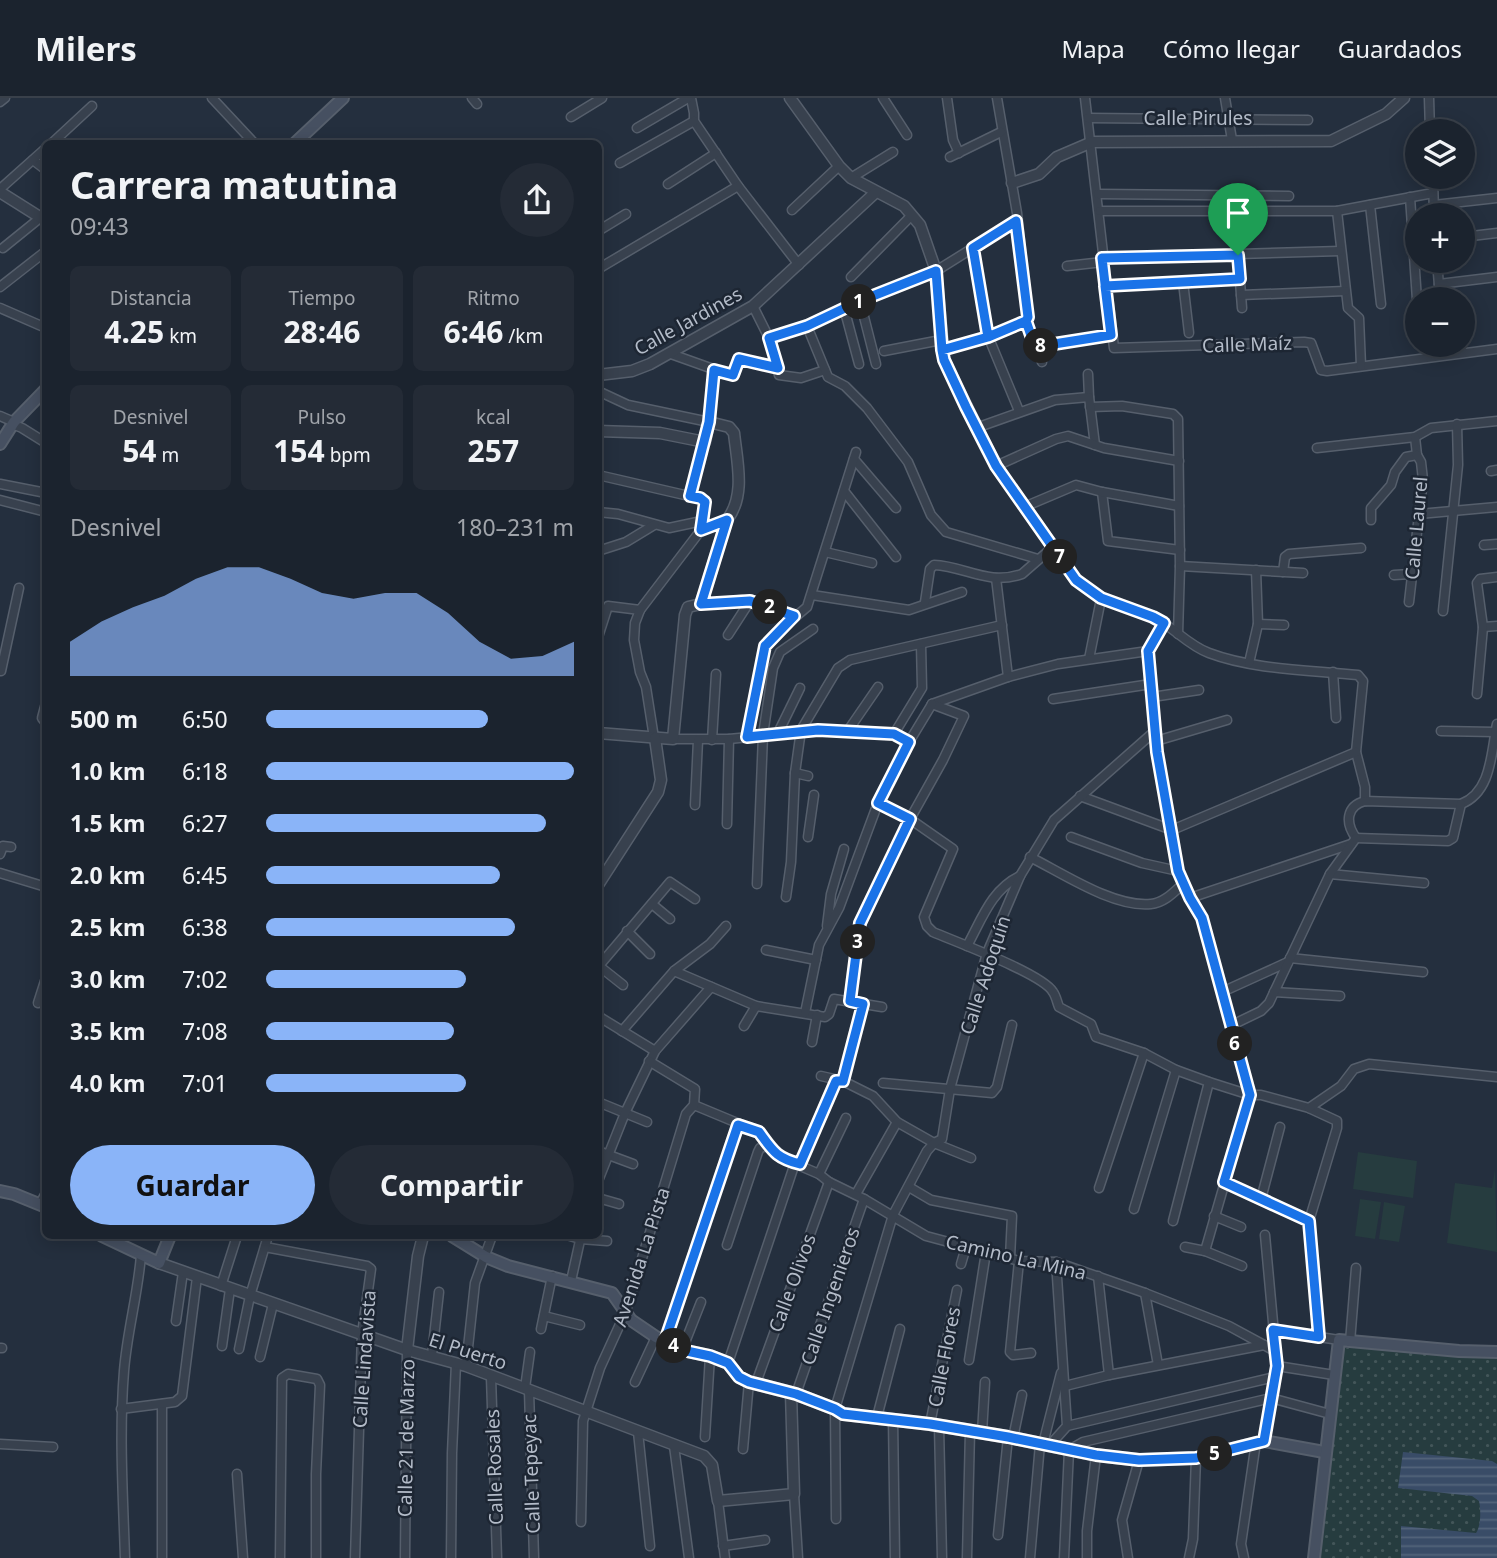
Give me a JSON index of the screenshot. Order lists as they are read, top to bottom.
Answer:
{
  "streets": {
    "main road": ["El Puerto"],
    "street": [
      "Calle Pirules",
      "Calle Jardines",
      "Calle Maíz",
      "Calle Laurel",
      "Calle Adoquín",
      "Avenida La Pista",
      "Camino La Mina",
      "Calle Olivos",
      "Calle Ingenieros",
      "Calle Flores",
      "Calle Lindavista",
      "Calle 21 de Marzo",
      "Calle Rosales",
      "Calle Tepeyac"
    ]
  },
  "crossings": [
    ["Calle Adoquín", "Camino La Mina"],
    ["Avenida La Pista", "El Puerto"],
    ["Camino La Mina", "Calle Olivos"],
    ["Camino La Mina", "Calle Ingenieros"],
    ["El Puerto", "Calle Lindavista"],
    ["El Puerto", "Calle 21 de Marzo"],
    ["El Puerto", "Calle Rosales"],
    ["El Puerto", "Calle Tepeyac"]
  ],
  "page": {
    "header": "Milers",
    "nav": ["Mapa", "Cómo llegar", "Guardados"],
    "map_buttons": ["+", "−"],
    "heading": ["Carrera matutina", "09:43"],
    "stats": [
      ["Distancia", "4.25 km"],
      ["Tiempo", "28:46"],
      ["Ritmo", "6:46 /km"],
      ["Desnivel", "54 m"],
      ["Pulso", "154 bpm"],
      ["kcal", "257"]
    ],
    "pins": [
      "1",
      "8",
      "7",
      "2",
      "3",
      "6",
      "4",
      "5"
    ],
    "chart": ["Desnivel", "180–231 m"],
    "list": [
      {
        "name": "500 m",
        "note": "6:50"
      },
      {
        "name": "1.0 km",
        "note": "6:18"
      },
      {
        "name": "1.5 km",
        "note": "6:27"
      },
      {
        "name": "2.0 km",
        "note": "6:45"
      },
      {
        "name": "2.5 km",
        "note": "6:38"
      },
      {
        "name": "3.0 km",
        "note": "7:02"
      },
      {
        "name": "3.5 km",
        "note": "7:08"
      },
      {
        "name": "4.0 km",
        "note": "7:01"
      }
    ],
    "buttons": ["Guardar", "Compartir"]
  }
}
